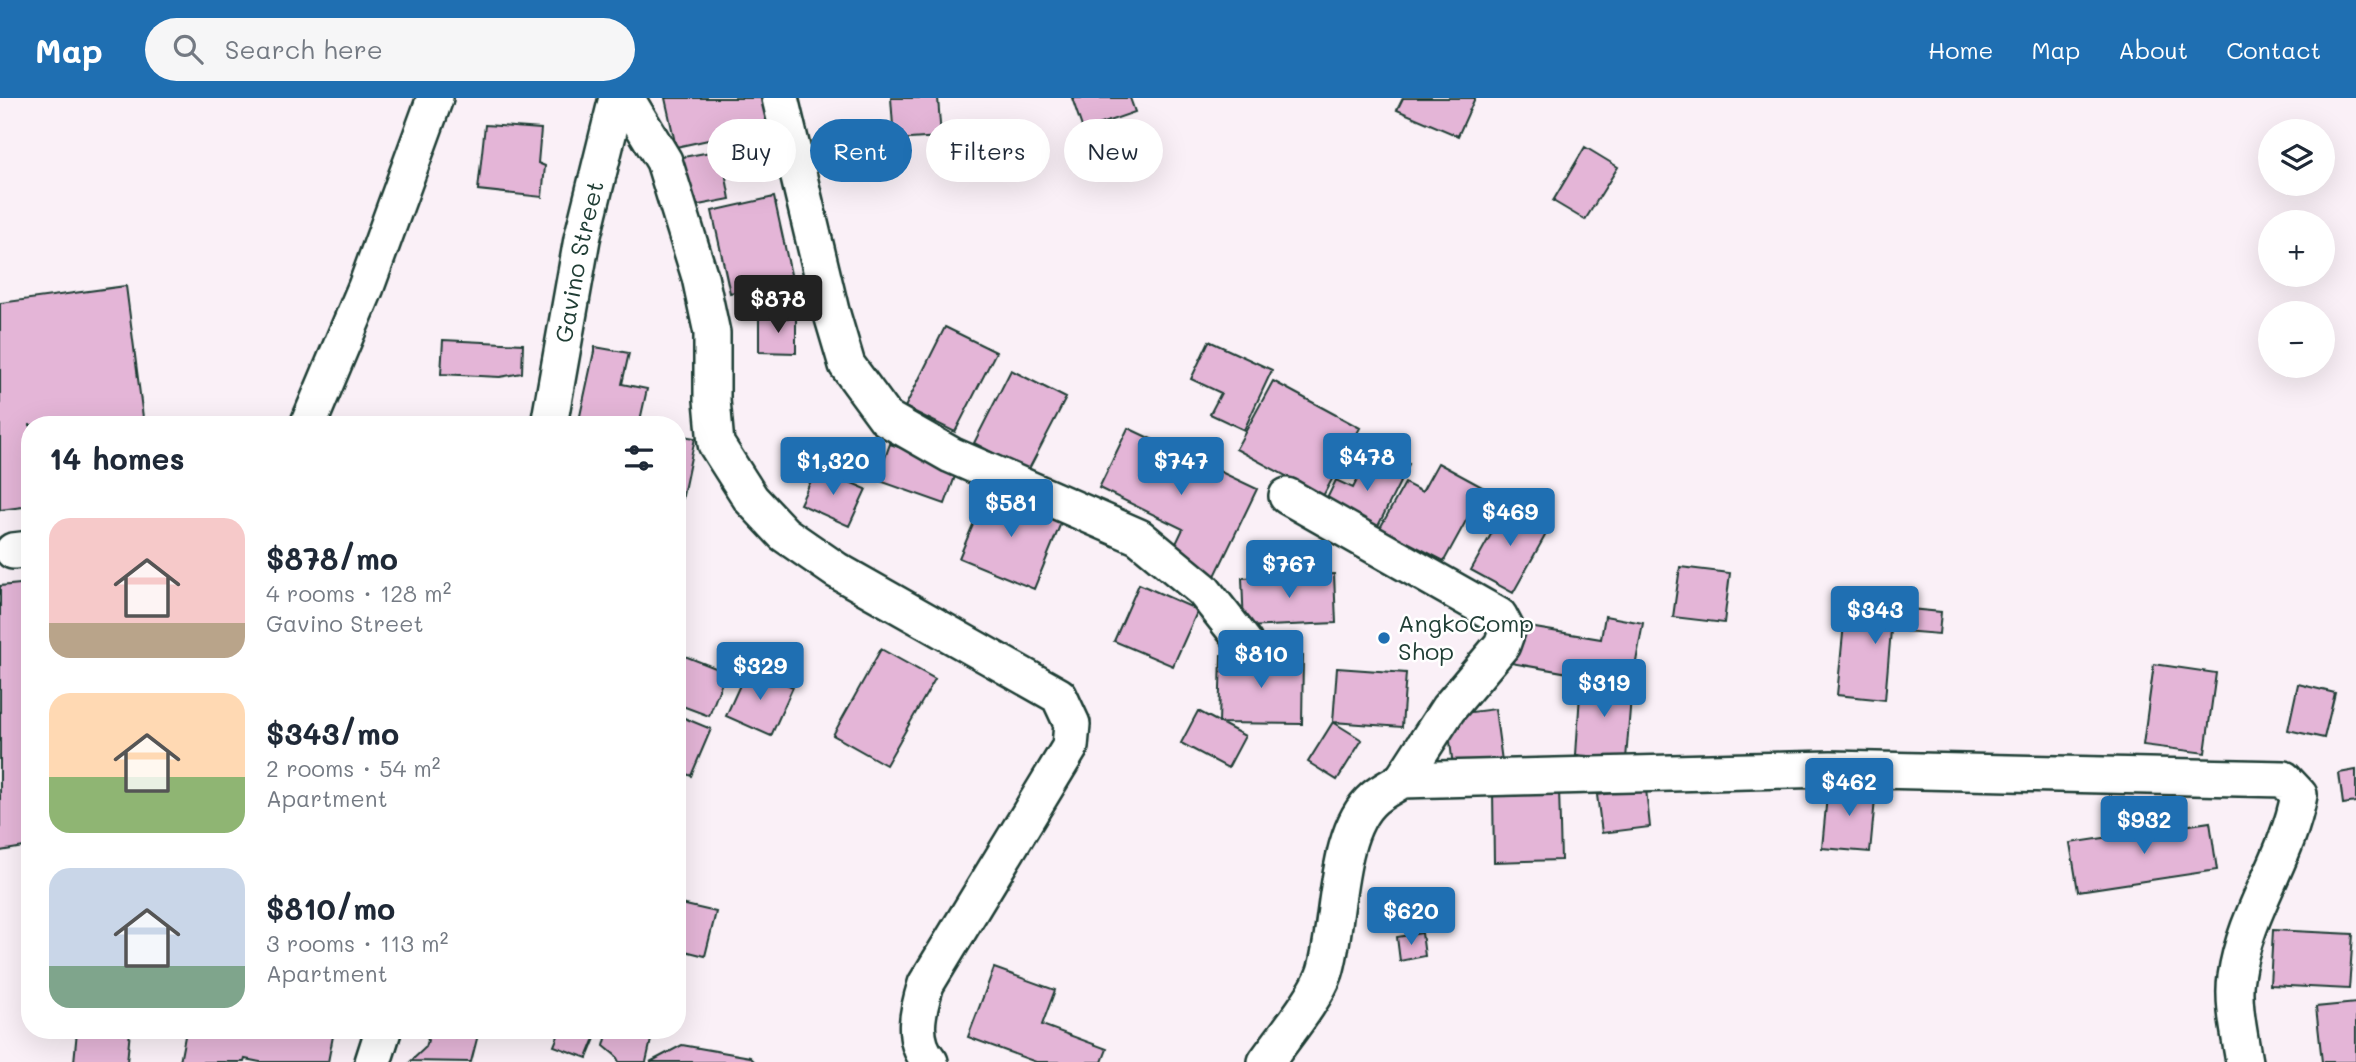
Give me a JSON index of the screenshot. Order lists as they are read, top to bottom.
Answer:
{
  "streets": {
    "street": ["Gavino Street"]
  },
  "places": ["AngkoComp Shop"],
  "page": {
    "header": "Map",
    "search": "Search here",
    "nav": [
      "Home",
      "Map",
      "About",
      "Contact"
    ],
    "map_buttons": ["+", "−"],
    "chip": [
      "Buy",
      "Rent",
      "Filters",
      "New"
    ],
    "price": [
      "$878",
      "$478",
      "$1,320",
      "$747",
      "$581",
      "$469",
      "$767",
      "$343",
      "$810",
      "$329",
      "$319",
      "$462",
      "$932",
      "$620"
    ],
    "heading": "14 homes",
    "list": [
      {
        "name": "$878/mo",
        "note": "4 rooms · 128 m² · Gavino Street"
      },
      {
        "name": "$343/mo",
        "note": "2 rooms · 54 m² · Apartment"
      },
      {
        "name": "$810/mo",
        "note": "3 rooms · 113 m² · Apartment"
      }
    ]
  }
}
